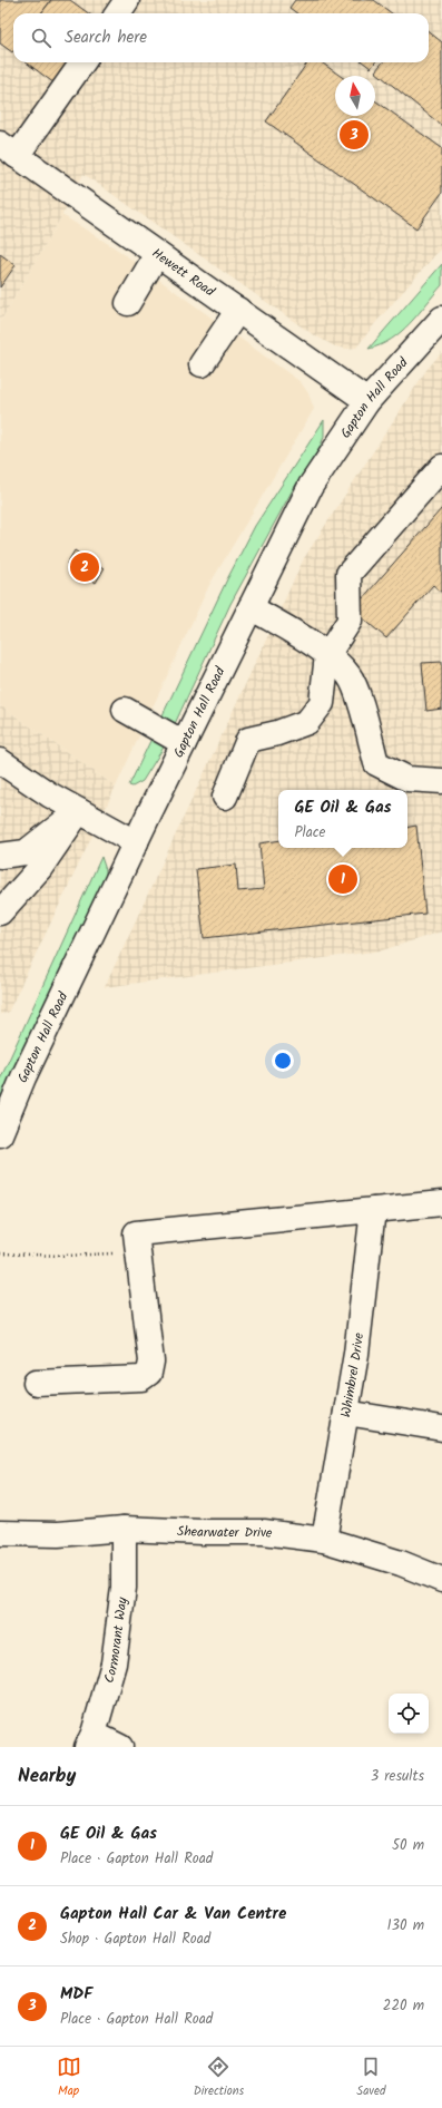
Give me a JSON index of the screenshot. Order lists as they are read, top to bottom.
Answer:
{
  "streets": {
    "street": [
      "Hewett Road",
      "Gapton Hall Road",
      "Whimbrel Drive",
      "Shearwater Drive",
      "Cormorant Way"
    ]
  },
  "crossings": [
    ["Hewett Road", "Gapton Hall Road"],
    ["Whimbrel Drive", "Shearwater Drive"],
    ["Shearwater Drive", "Cormorant Way"]
  ],
  "north": "top",
  "page": {
    "search": "Search here",
    "pins": ["3", "2", "1"],
    "popup": ["GE Oil & Gas", "Place"],
    "heading": ["Nearby", "3 results"],
    "list": [
      {
        "mark": "1",
        "name": "GE Oil & Gas",
        "note": "Place · Gapton Hall Road",
        "value": "50 m"
      },
      {
        "mark": "2",
        "name": "Gapton Hall Car & Van Centre",
        "note": "Shop · Gapton Hall Road",
        "value": "130 m"
      },
      {
        "mark": "3",
        "name": "MDF",
        "note": "Place · Gapton Hall Road",
        "value": "220 m"
      }
    ],
    "nav": ["Map", "Directions", "Saved"]
  }
}
